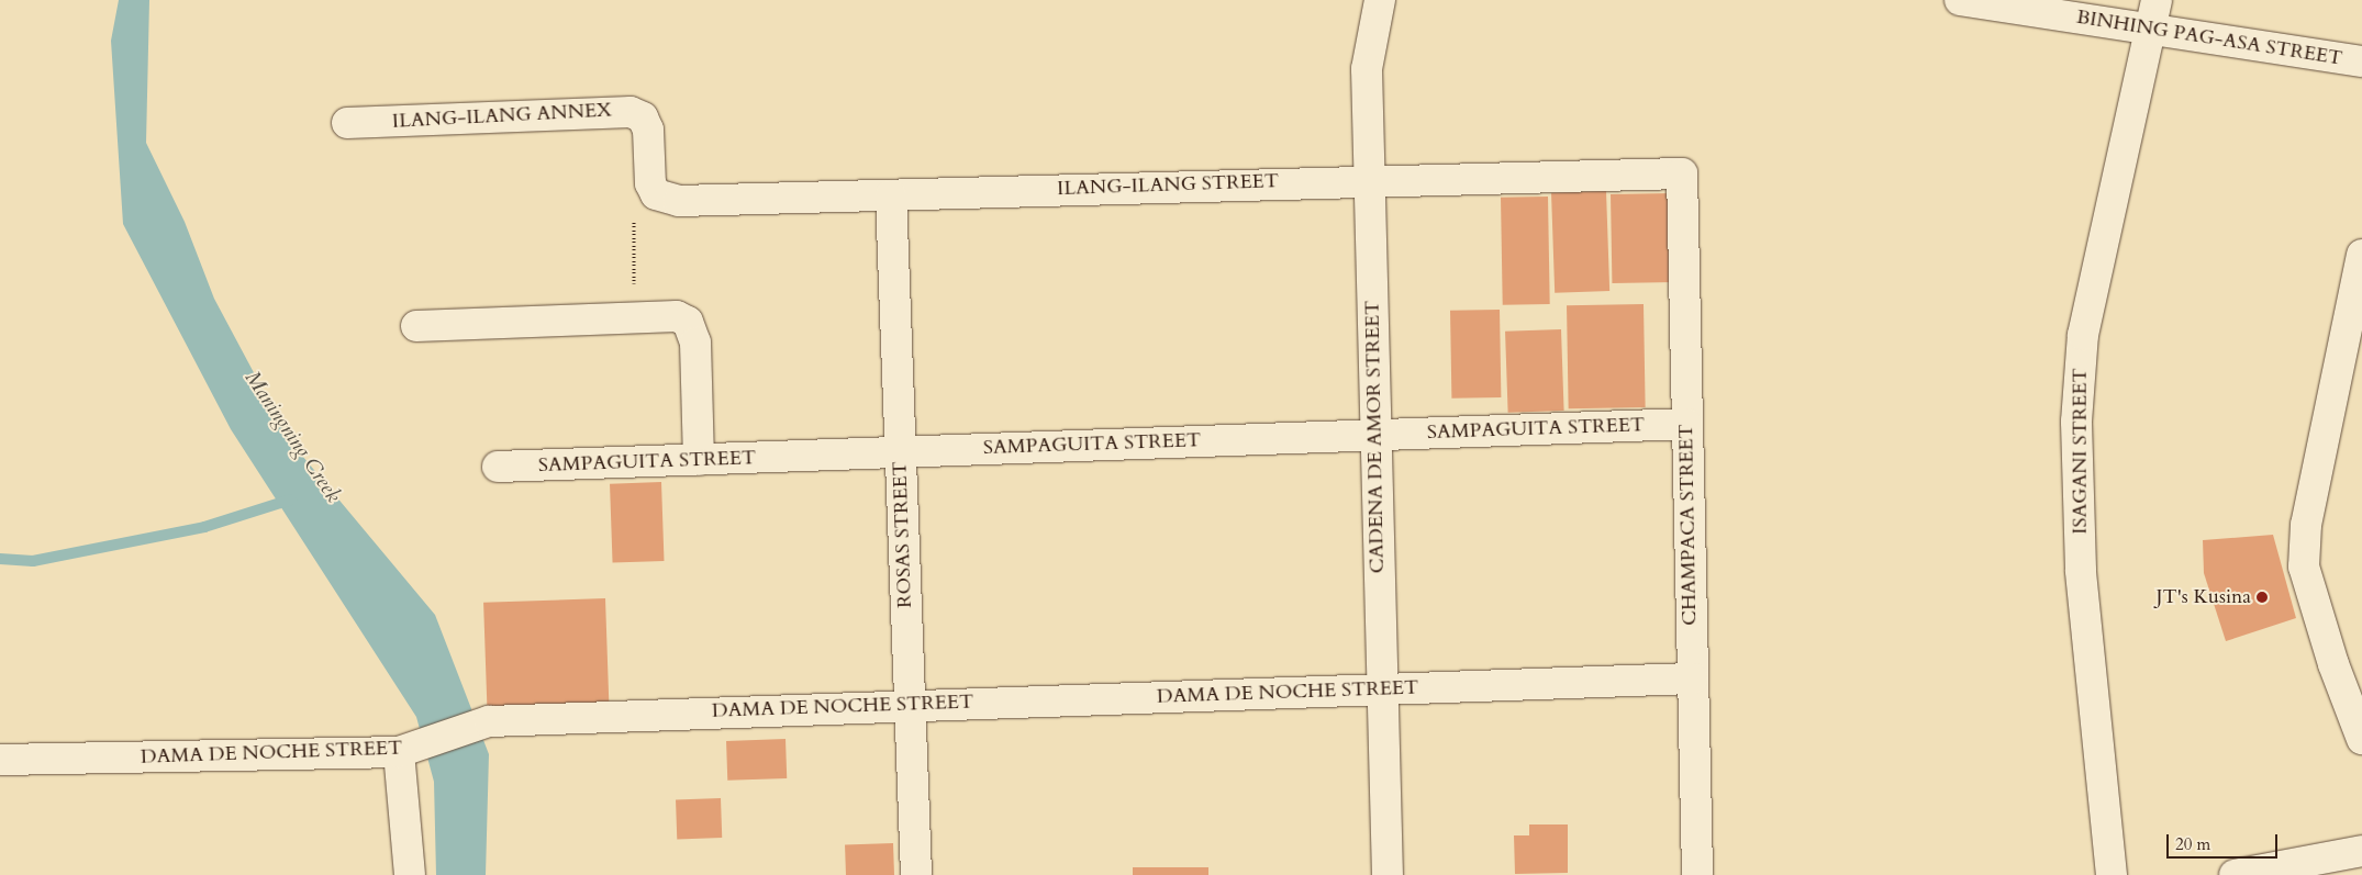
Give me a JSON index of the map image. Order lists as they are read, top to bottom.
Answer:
{
  "streets": {
    "street": [
      "BINHING PAG-ASA STREET",
      "ILANG-ILANG ANNEX",
      "ILANG-ILANG STREET",
      "SAMPAGUITA STREET",
      "CADENA DE AMOR STREET",
      "ISAGANI STREET",
      "CHAMPACA STREET",
      "ROSAS STREET",
      "DAMA DE NOCHE STREET"
    ]
  },
  "crossings": [
    ["BINHING PAG-ASA STREET", "ISAGANI STREET"],
    ["ILANG-ILANG ANNEX", "ILANG-ILANG STREET"],
    ["ILANG-ILANG STREET", "CADENA DE AMOR STREET"],
    ["ILANG-ILANG STREET", "CHAMPACA STREET"],
    ["ILANG-ILANG STREET", "ROSAS STREET"],
    ["SAMPAGUITA STREET", "CADENA DE AMOR STREET"],
    ["SAMPAGUITA STREET", "CHAMPACA STREET"],
    ["SAMPAGUITA STREET", "ROSAS STREET"],
    ["CADENA DE AMOR STREET", "DAMA DE NOCHE STREET"],
    ["CHAMPACA STREET", "DAMA DE NOCHE STREET"],
    ["ROSAS STREET", "DAMA DE NOCHE STREET"]
  ],
  "water": ["Maningning Creek"],
  "places": ["JT's Kusina"],
  "scale_bar": "20 m"
}
